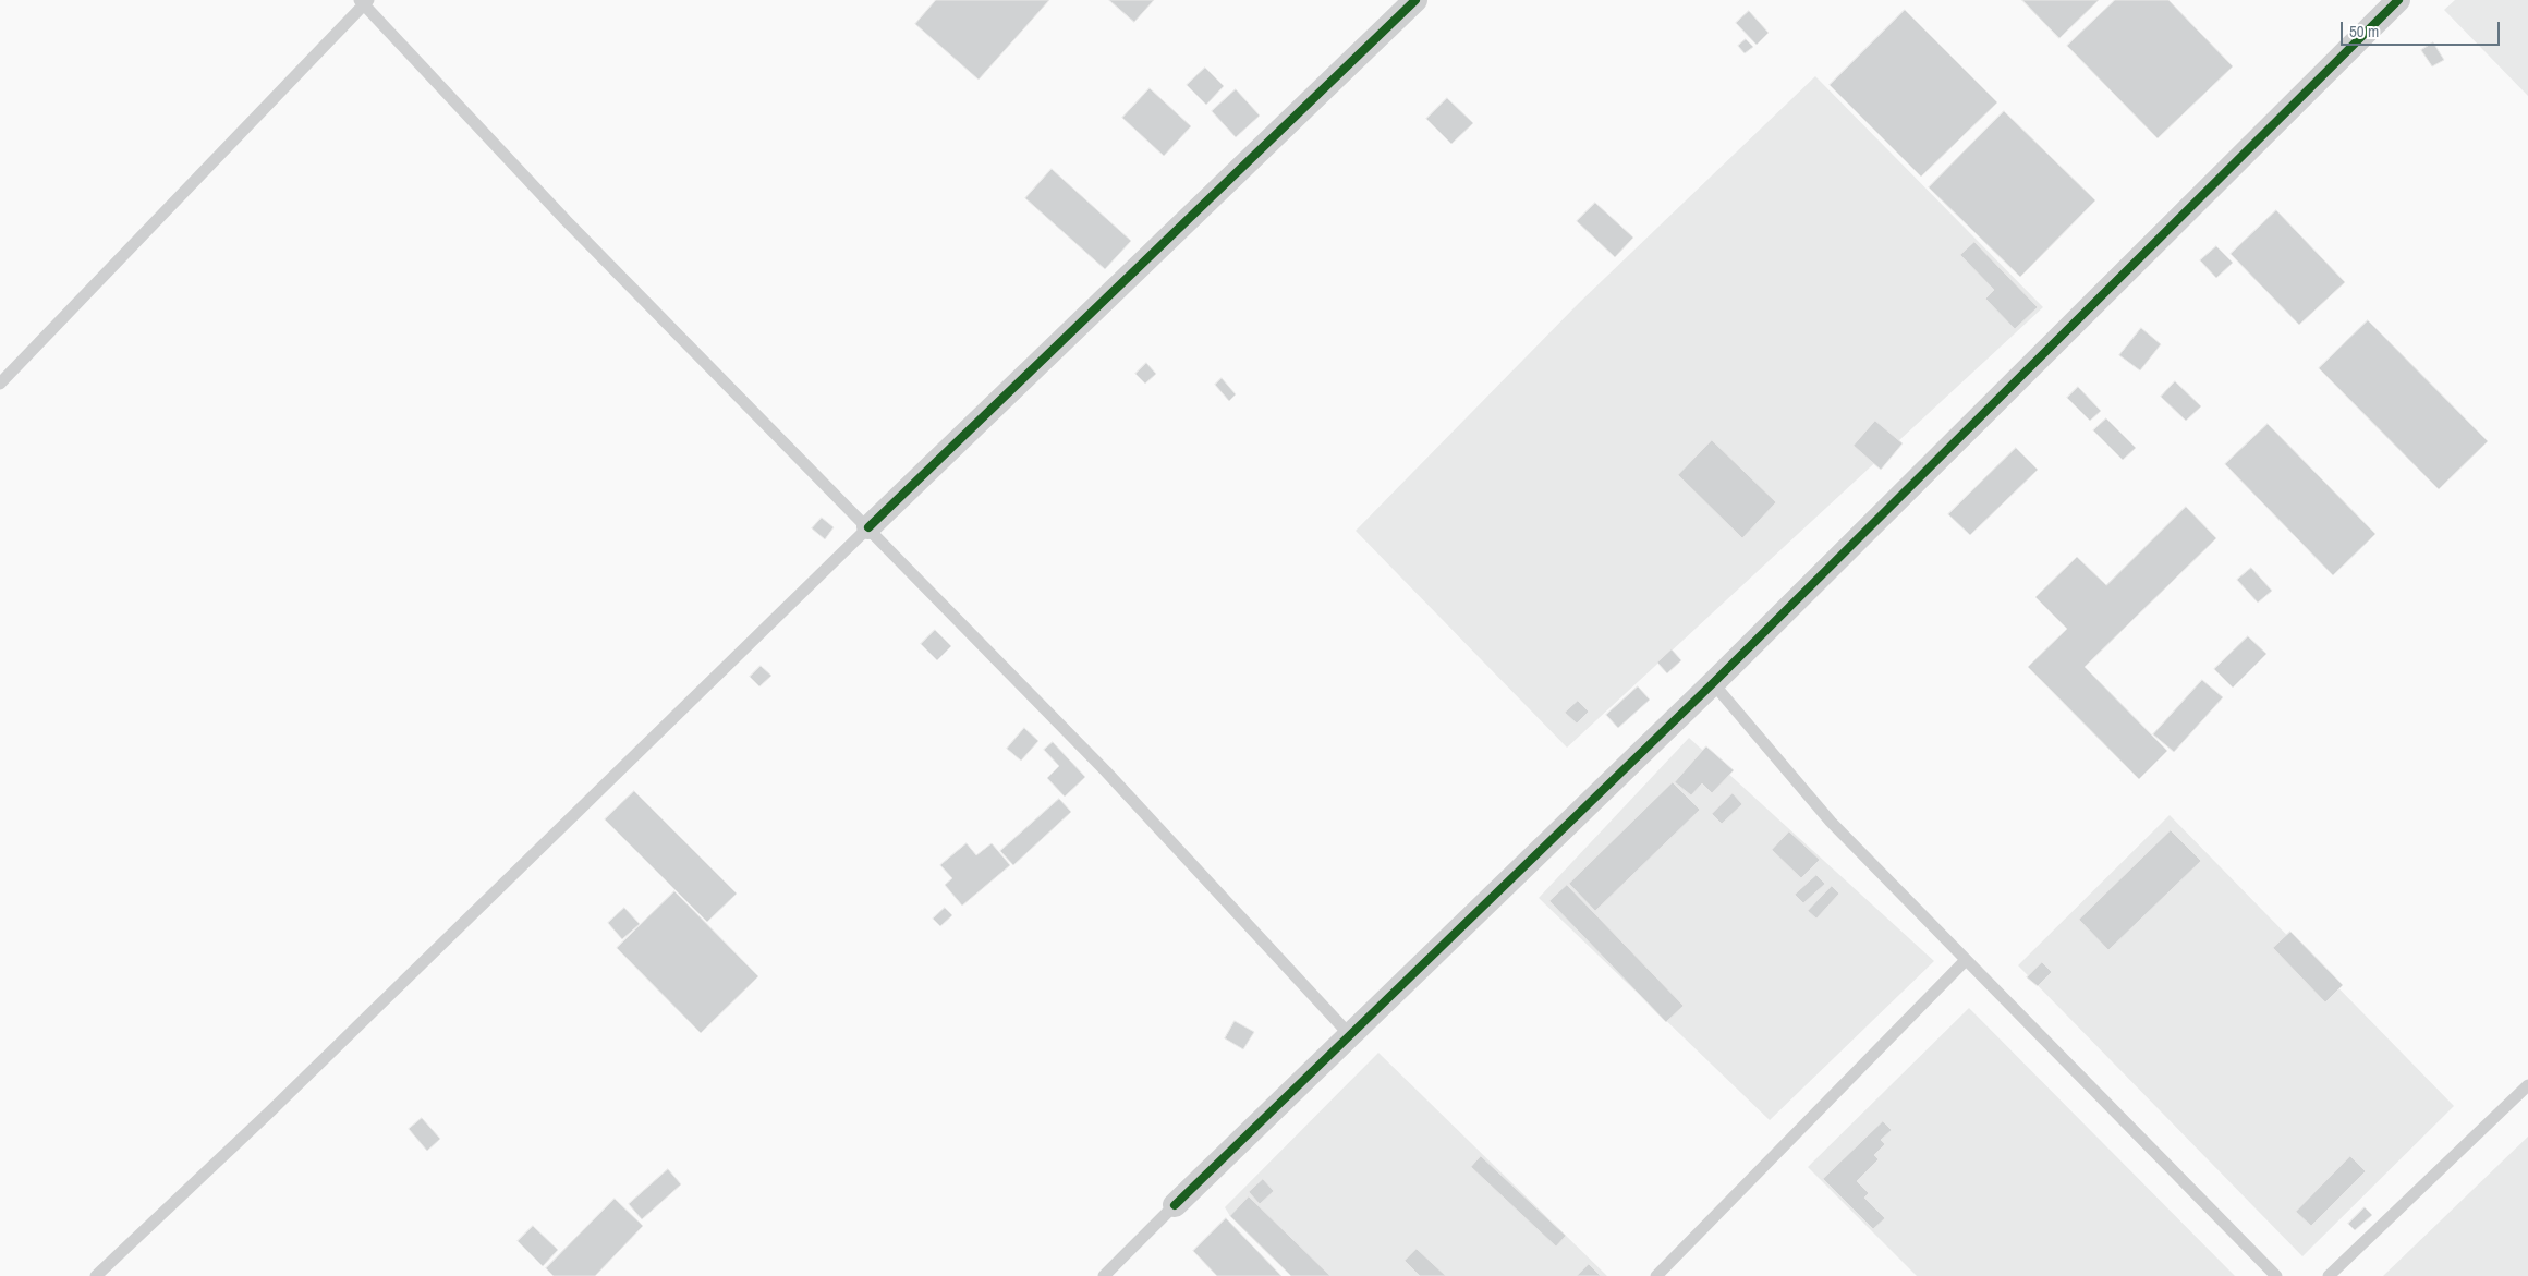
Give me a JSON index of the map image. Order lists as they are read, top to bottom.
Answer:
{
  "scale_bar": "50 m"
}
